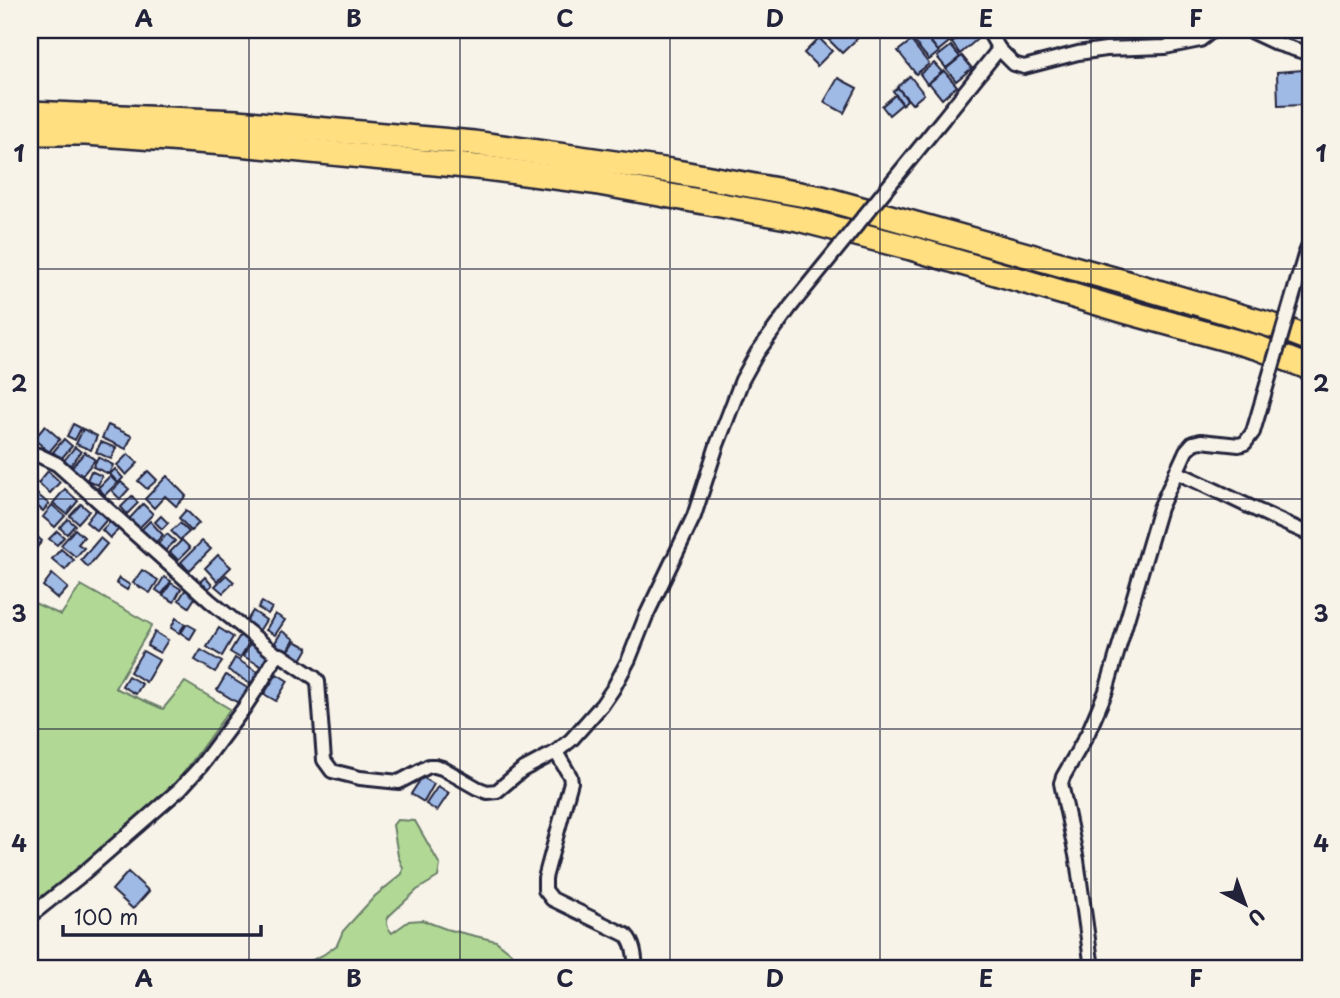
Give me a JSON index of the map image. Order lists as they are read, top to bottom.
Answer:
{
  "scale_bar": "100 m",
  "north": "bottom right",
  "grid": {
    "columns": [
      "A",
      "B",
      "C",
      "D",
      "E",
      "F"
    ],
    "rows": [
      "1",
      "2",
      "3",
      "4"
    ]
  }
}
